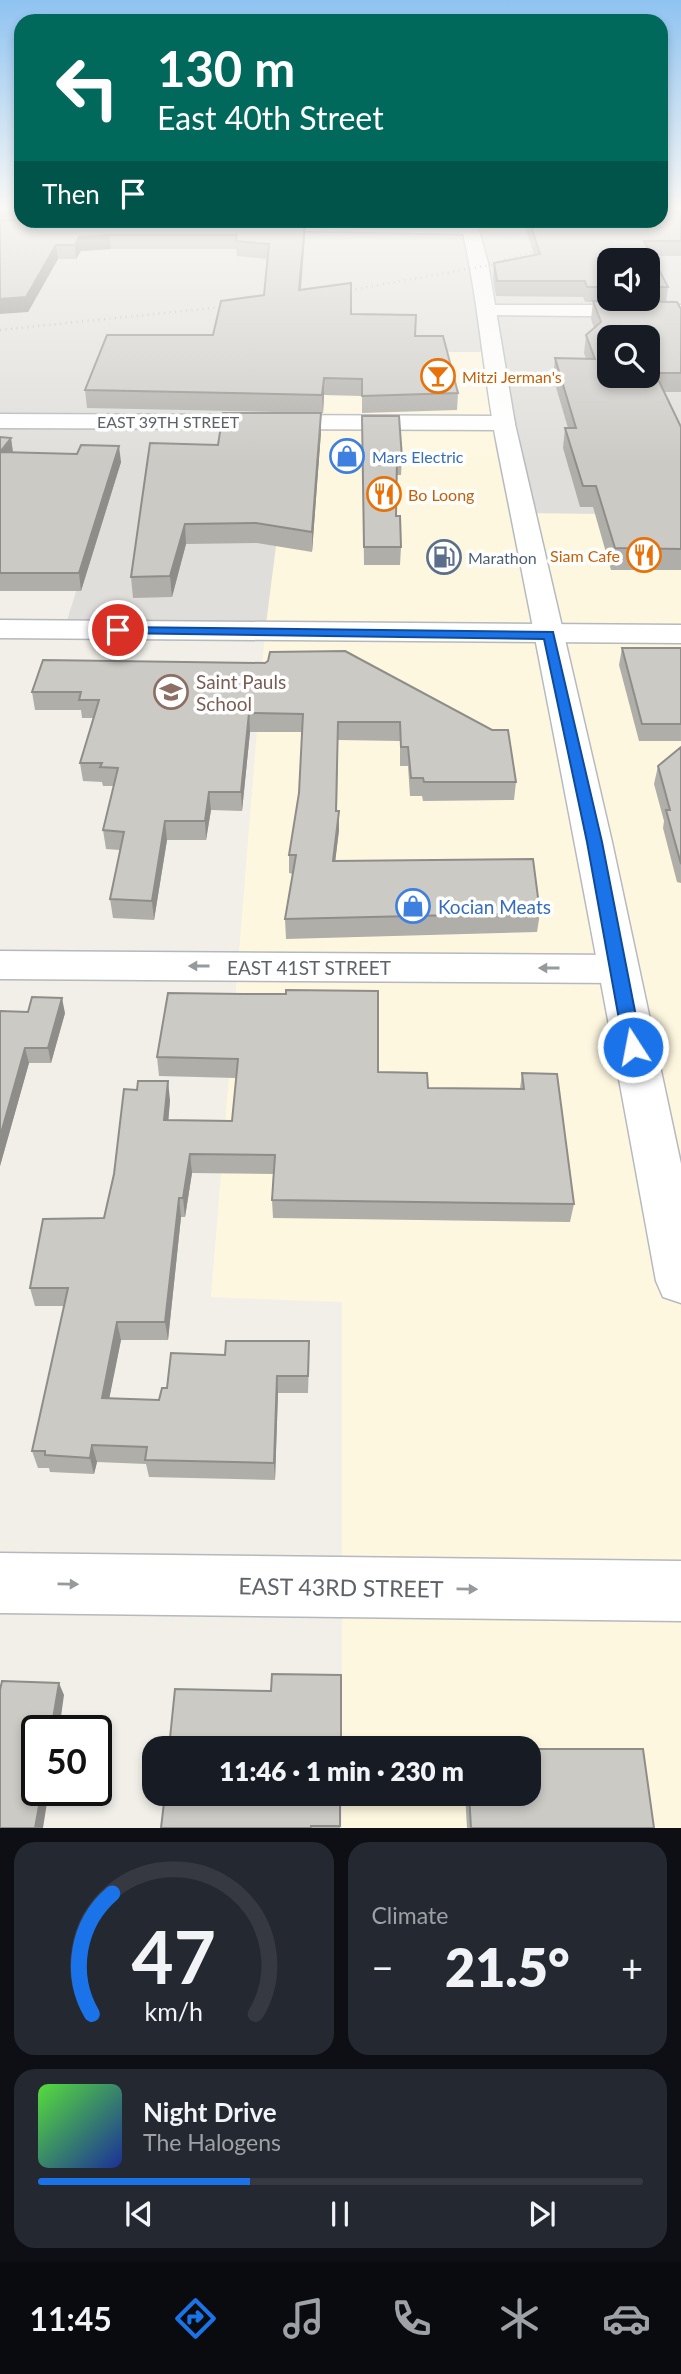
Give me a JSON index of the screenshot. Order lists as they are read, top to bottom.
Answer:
{
  "streets": {
    "street": ["EAST 39TH STREET", "EAST 41ST STREET", "EAST 43RD STREET"]
  },
  "one_way": ["EAST 43RD STREET"],
  "places": {
    "bar": ["Mitzi Jerman's"],
    "shop": ["Mars Electric", "Kocian Meats"],
    "restaurant": ["Bo Loong", "Siam Cafe"],
    "fuel station": ["Marathon"],
    "school or university": ["Saint Pauls School"]
  },
  "page": {
    "turn": ["130 m", "East 40th Street"],
    "then": "Then",
    "limit": "50",
    "trip": "11:46 · 1 min · 230 m",
    "tile": "Climate",
    "heat": ["−", "21.5°", "+"],
    "song": ["Night Drive", "The Halogens"],
    "tabs": "11:45",
    "gauge": ["47", "km/h"]
  }
}
